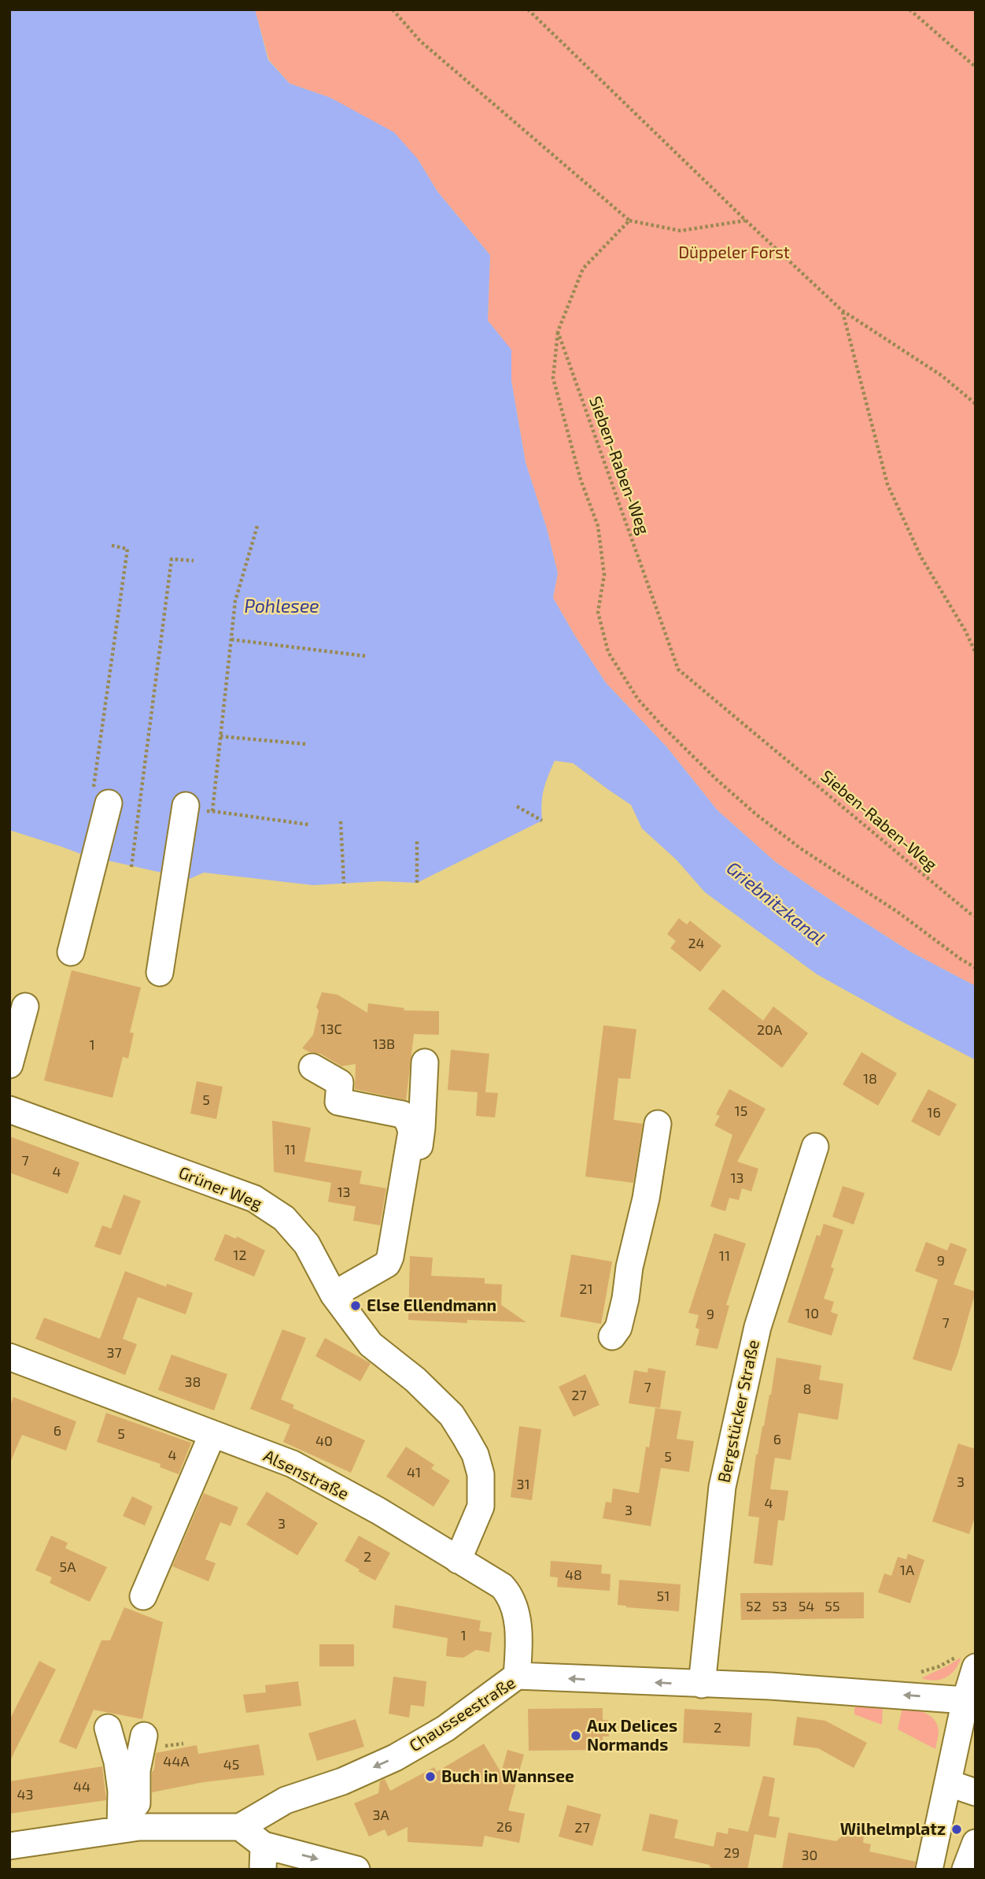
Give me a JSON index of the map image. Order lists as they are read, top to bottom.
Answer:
{
  "streets": {
    "street": [
      "Grüner Weg",
      "Bergstücker Straße",
      "Alsenstraße",
      "Chausseestraße"
    ],
    "path": ["Sieben-Raben-Weg"]
  },
  "crossings": [
    ["Grüner Weg", "Alsenstraße"],
    ["Bergstücker Straße", "Chausseestraße"],
    ["Alsenstraße", "Chausseestraße"]
  ],
  "one_way": ["Chausseestraße"],
  "water": ["Pohlesee", "Griebnitzkanal"],
  "parks": ["Düppeler Forst"],
  "places": [
    "Else Ellendmann",
    "Aux Delices Normands",
    "Buch in Wannsee",
    "Wilhelmplatz"
  ],
  "house_numbers": [
    "24",
    "13C",
    "20A",
    "13B",
    "1",
    "18",
    "5",
    "15",
    "16",
    "11",
    "7",
    "4",
    "13",
    "13",
    "12",
    "11",
    "9",
    "21",
    "10",
    "9",
    "7",
    "37",
    "38",
    "7",
    "8",
    "27",
    "6",
    "5",
    "6",
    "40",
    "4",
    "5",
    "41",
    "3",
    "31",
    "4",
    "3",
    "3",
    "2",
    "5A",
    "1A",
    "48",
    "51",
    "52",
    "53",
    "54",
    "55",
    "1",
    "2",
    "44A",
    "45",
    "44",
    "43",
    "3A",
    "26",
    "27",
    "29",
    "30"
  ]
}
